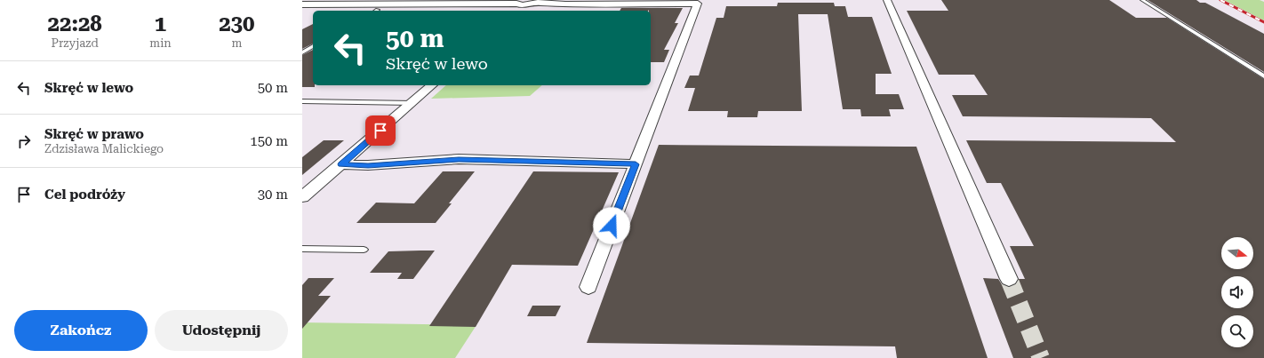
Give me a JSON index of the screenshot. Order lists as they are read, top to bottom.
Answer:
{
  "north": "right",
  "page": {
    "eta": [
      "22:28",
      "Przyjazd",
      "1",
      "min",
      "230",
      "m"
    ],
    "turn": ["50 m", "Skręć w lewo"],
    "list": [
      {
        "name": "Skręć w lewo",
        "value": "50 m"
      },
      {
        "name": "Skręć w prawo",
        "note": "Zdzisława Malickiego",
        "value": "150 m"
      },
      {
        "name": "Cel podróży",
        "value": "30 m"
      }
    ],
    "buttons": ["Zakończ", "Udostępnij"]
  }
}
